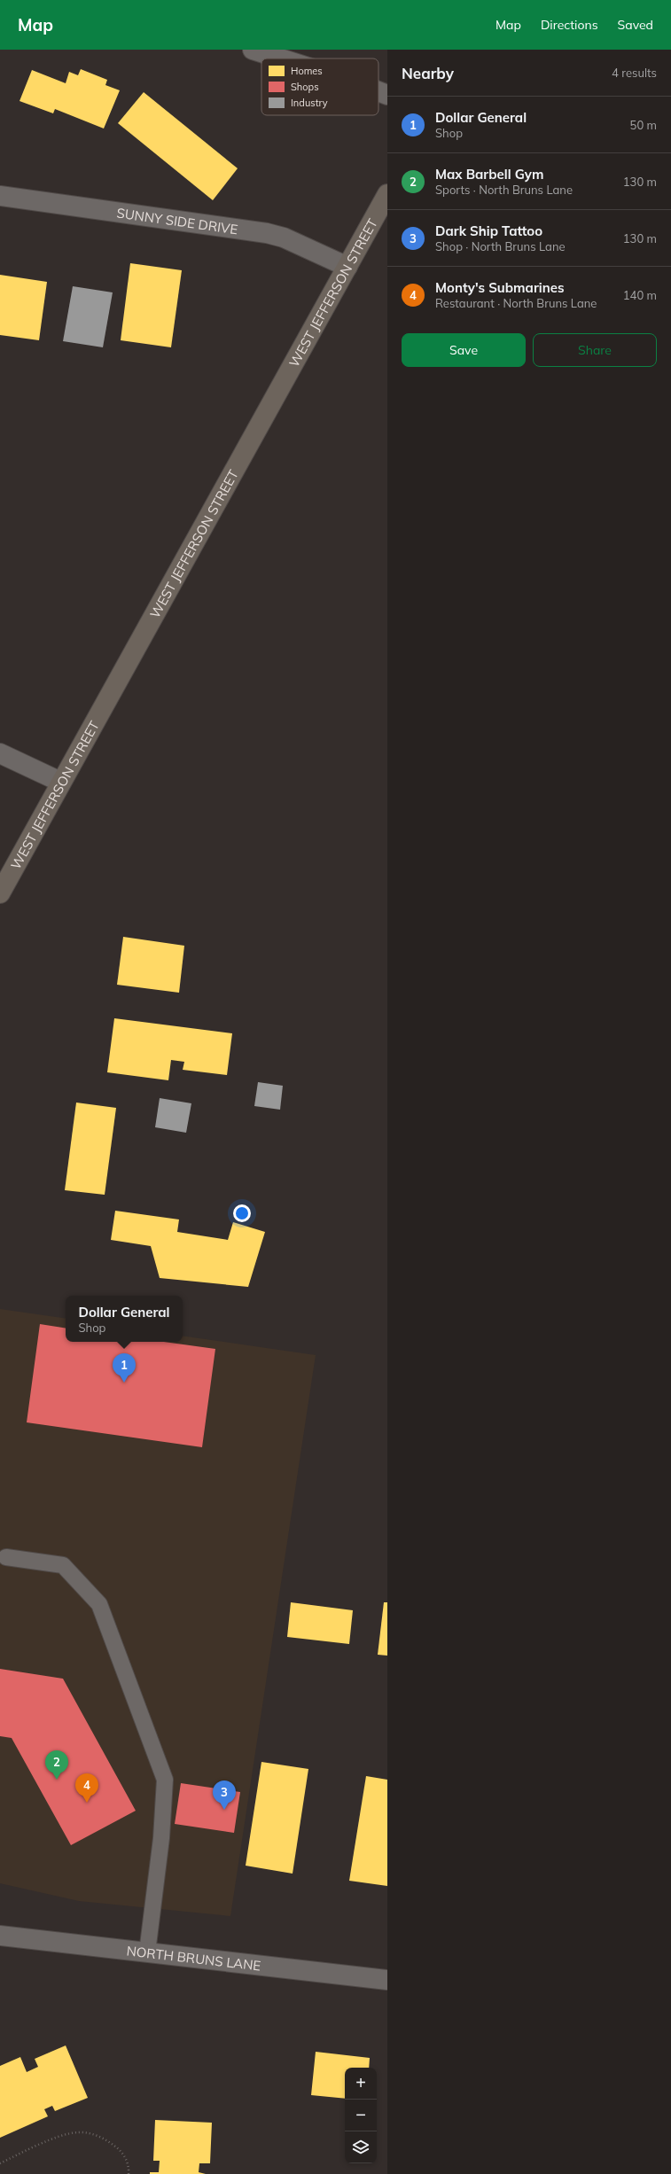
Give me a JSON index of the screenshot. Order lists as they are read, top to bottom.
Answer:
{
  "streets": {
    "main road": ["WEST JEFFERSON STREET"],
    "street": ["SUNNY SIDE DRIVE", "NORTH BRUNS LANE"]
  },
  "crossings": [
    ["SUNNY SIDE DRIVE", "WEST JEFFERSON STREET"]
  ],
  "legend": ["Homes", "Shops", "Industry"],
  "page": {
    "header": "Map",
    "nav": ["Map", "Directions", "Saved"],
    "heading": ["Nearby", "4 results"],
    "list": [
      {
        "mark": "1",
        "name": "Dollar General",
        "note": "Shop",
        "value": "50 m"
      },
      {
        "mark": "2",
        "name": "Max Barbell Gym",
        "note": "Sports · North Bruns Lane",
        "value": "130 m"
      },
      {
        "mark": "3",
        "name": "Dark Ship Tattoo",
        "note": "Shop · North Bruns Lane",
        "value": "130 m"
      },
      {
        "mark": "4",
        "name": "Monty's Submarines",
        "note": "Restaurant · North Bruns Lane",
        "value": "140 m"
      }
    ],
    "buttons": ["Save", "Share"],
    "popup": ["Dollar General", "Shop"],
    "pins": [
      "1",
      "2",
      "4",
      "3"
    ],
    "map_buttons": ["+", "−"]
  }
}
